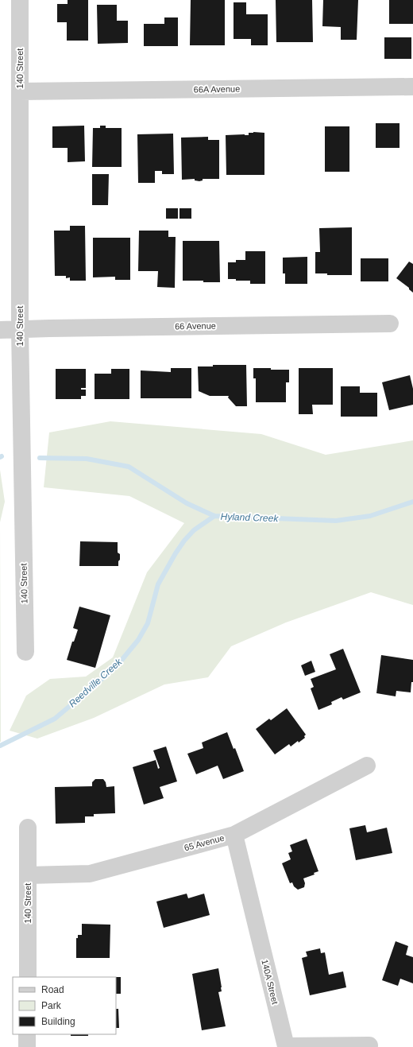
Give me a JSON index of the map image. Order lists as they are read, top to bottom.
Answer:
{
  "streets": {
    "street": [
      "140 Street",
      "66A Avenue",
      "66 Avenue",
      "65 Avenue",
      "140A Street"
    ]
  },
  "crossings": [
    ["140 Street", "66A Avenue"],
    ["140 Street", "66 Avenue"],
    ["140 Street", "65 Avenue"],
    ["65 Avenue", "140A Street"]
  ],
  "water": ["Hyland Creek", "Reedville Creek"],
  "legend": ["Road", "Park", "Building"]
}
